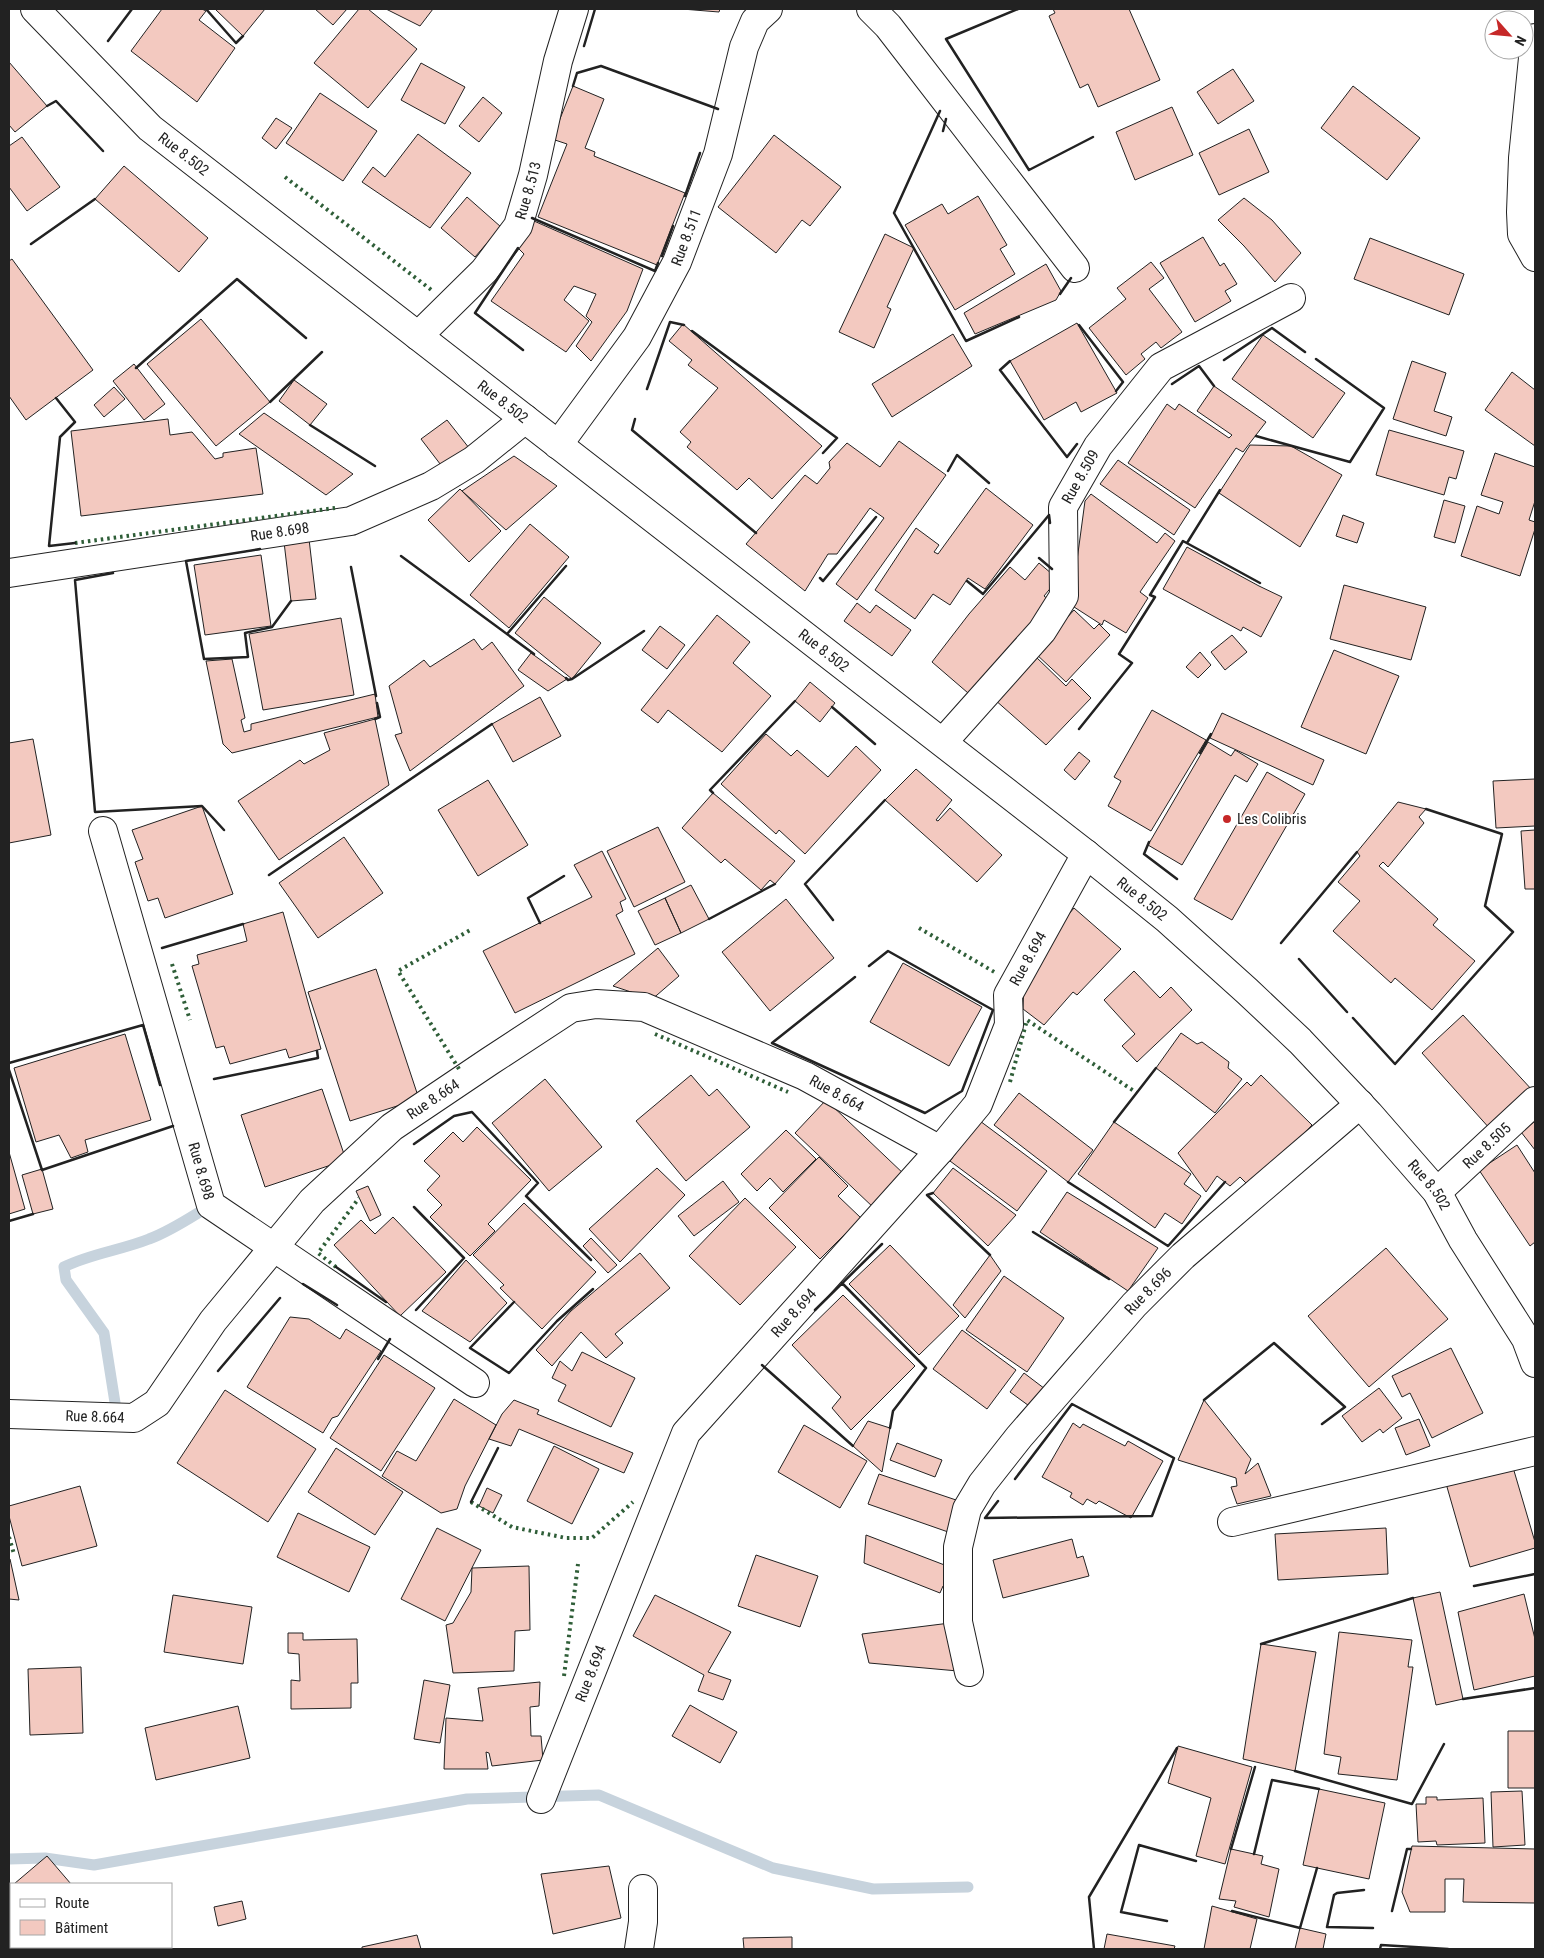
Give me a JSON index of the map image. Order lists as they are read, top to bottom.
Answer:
{
  "streets": {
    "street": [
      "Rue 8.502",
      "Rue 8.513",
      "Rue 8.511",
      "Rue 8.509",
      "Rue 8.698",
      "Rue 8.694",
      "Rue 8.664",
      "Rue 8.505",
      "Rue 8.696"
    ]
  },
  "crossings": [
    ["Rue 8.502", "Rue 8.513"],
    ["Rue 8.502", "Rue 8.511"],
    ["Rue 8.502", "Rue 8.509"],
    ["Rue 8.502", "Rue 8.698"],
    ["Rue 8.502", "Rue 8.694"],
    ["Rue 8.502", "Rue 8.505"],
    ["Rue 8.502", "Rue 8.696"],
    ["Rue 8.698", "Rue 8.664"],
    ["Rue 8.694", "Rue 8.664"]
  ],
  "places": ["Les Colibris"],
  "legend": ["Route", "Bâtiment"],
  "north": "bottom right"
}
